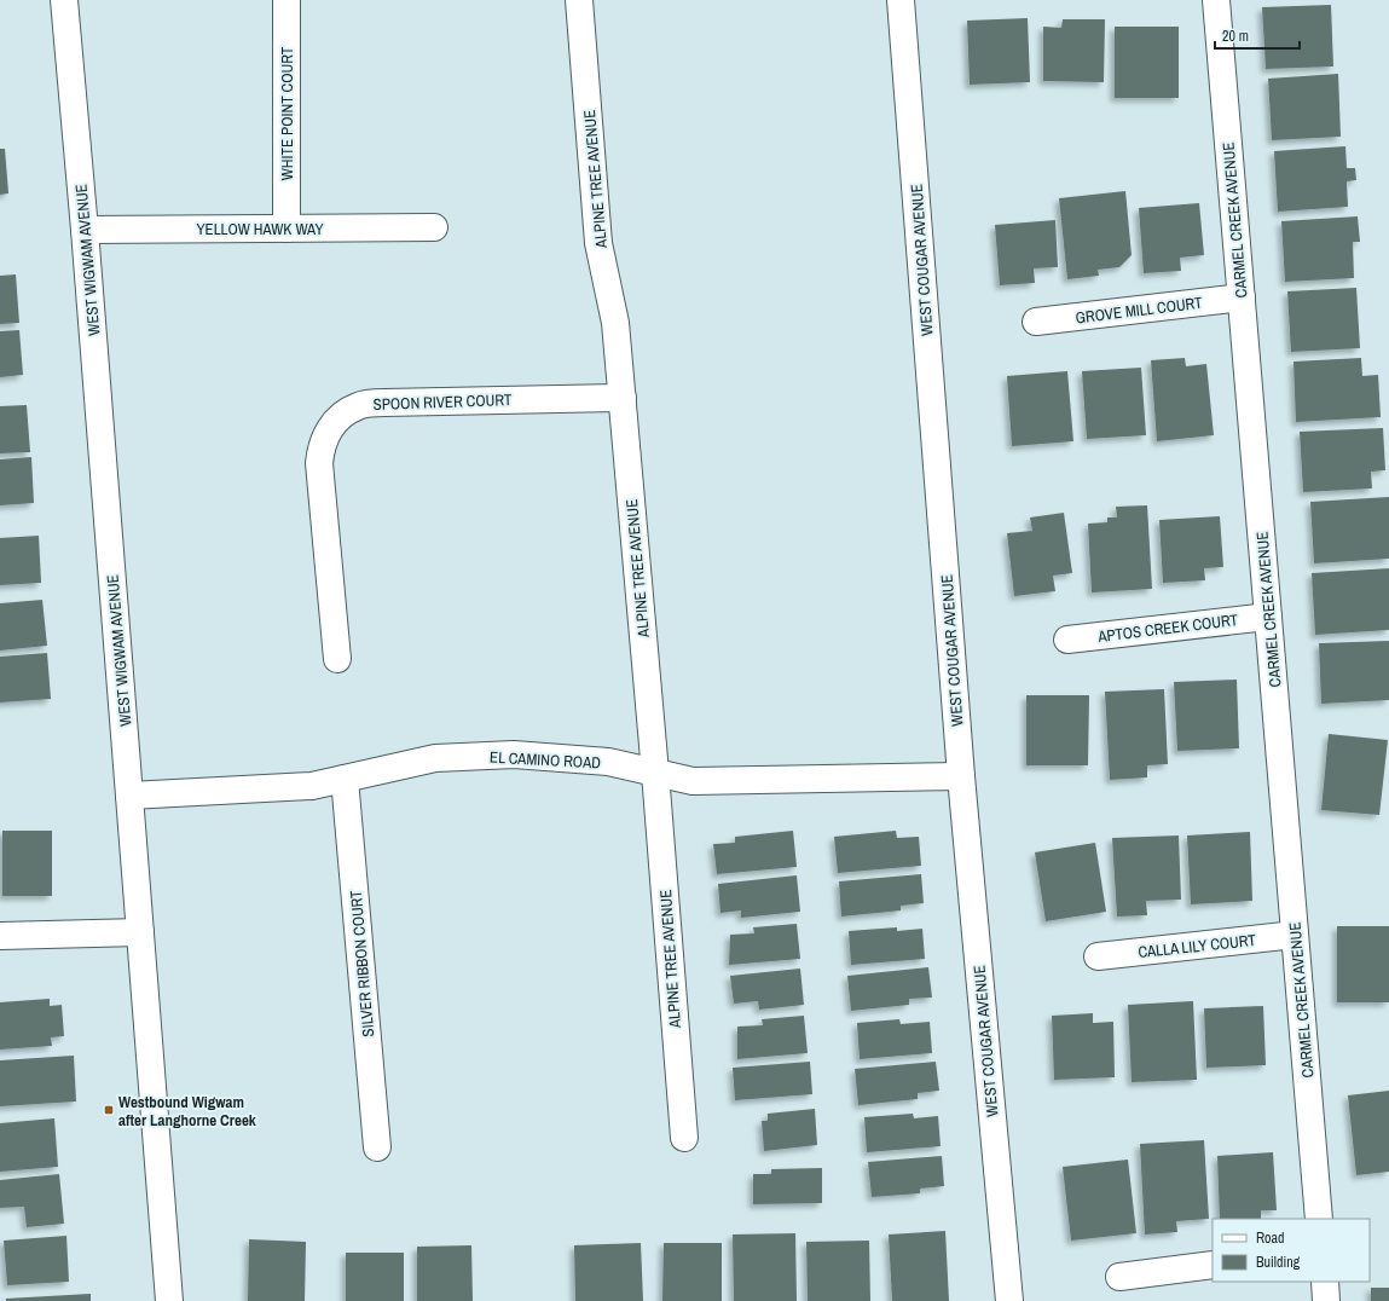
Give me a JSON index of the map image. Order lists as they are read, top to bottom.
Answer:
{
  "streets": {
    "street": [
      "WHITE POINT COURT",
      "ALPINE TREE AVENUE",
      "CARMEL CREEK AVENUE",
      "YELLOW HAWK WAY",
      "WEST WIGWAM AVENUE",
      "WEST COUGAR AVENUE",
      "GROVE MILL COURT",
      "SPOON RIVER COURT",
      "APTOS CREEK COURT",
      "EL CAMINO ROAD",
      "CALLA LILY COURT",
      "SILVER RIBBON COURT"
    ]
  },
  "crossings": [
    ["WHITE POINT COURT", "YELLOW HAWK WAY"],
    ["ALPINE TREE AVENUE", "SPOON RIVER COURT"],
    ["ALPINE TREE AVENUE", "EL CAMINO ROAD"],
    ["CARMEL CREEK AVENUE", "GROVE MILL COURT"],
    ["CARMEL CREEK AVENUE", "APTOS CREEK COURT"],
    ["CARMEL CREEK AVENUE", "CALLA LILY COURT"],
    ["YELLOW HAWK WAY", "WEST WIGWAM AVENUE"],
    ["WEST WIGWAM AVENUE", "EL CAMINO ROAD"],
    ["WEST COUGAR AVENUE", "EL CAMINO ROAD"],
    ["EL CAMINO ROAD", "SILVER RIBBON COURT"]
  ],
  "places": {
    "transit": ["Westbound Wigwam after Langhorne Creek"]
  },
  "legend": ["Road", "Building"],
  "scale_bar": "20 m"
}
